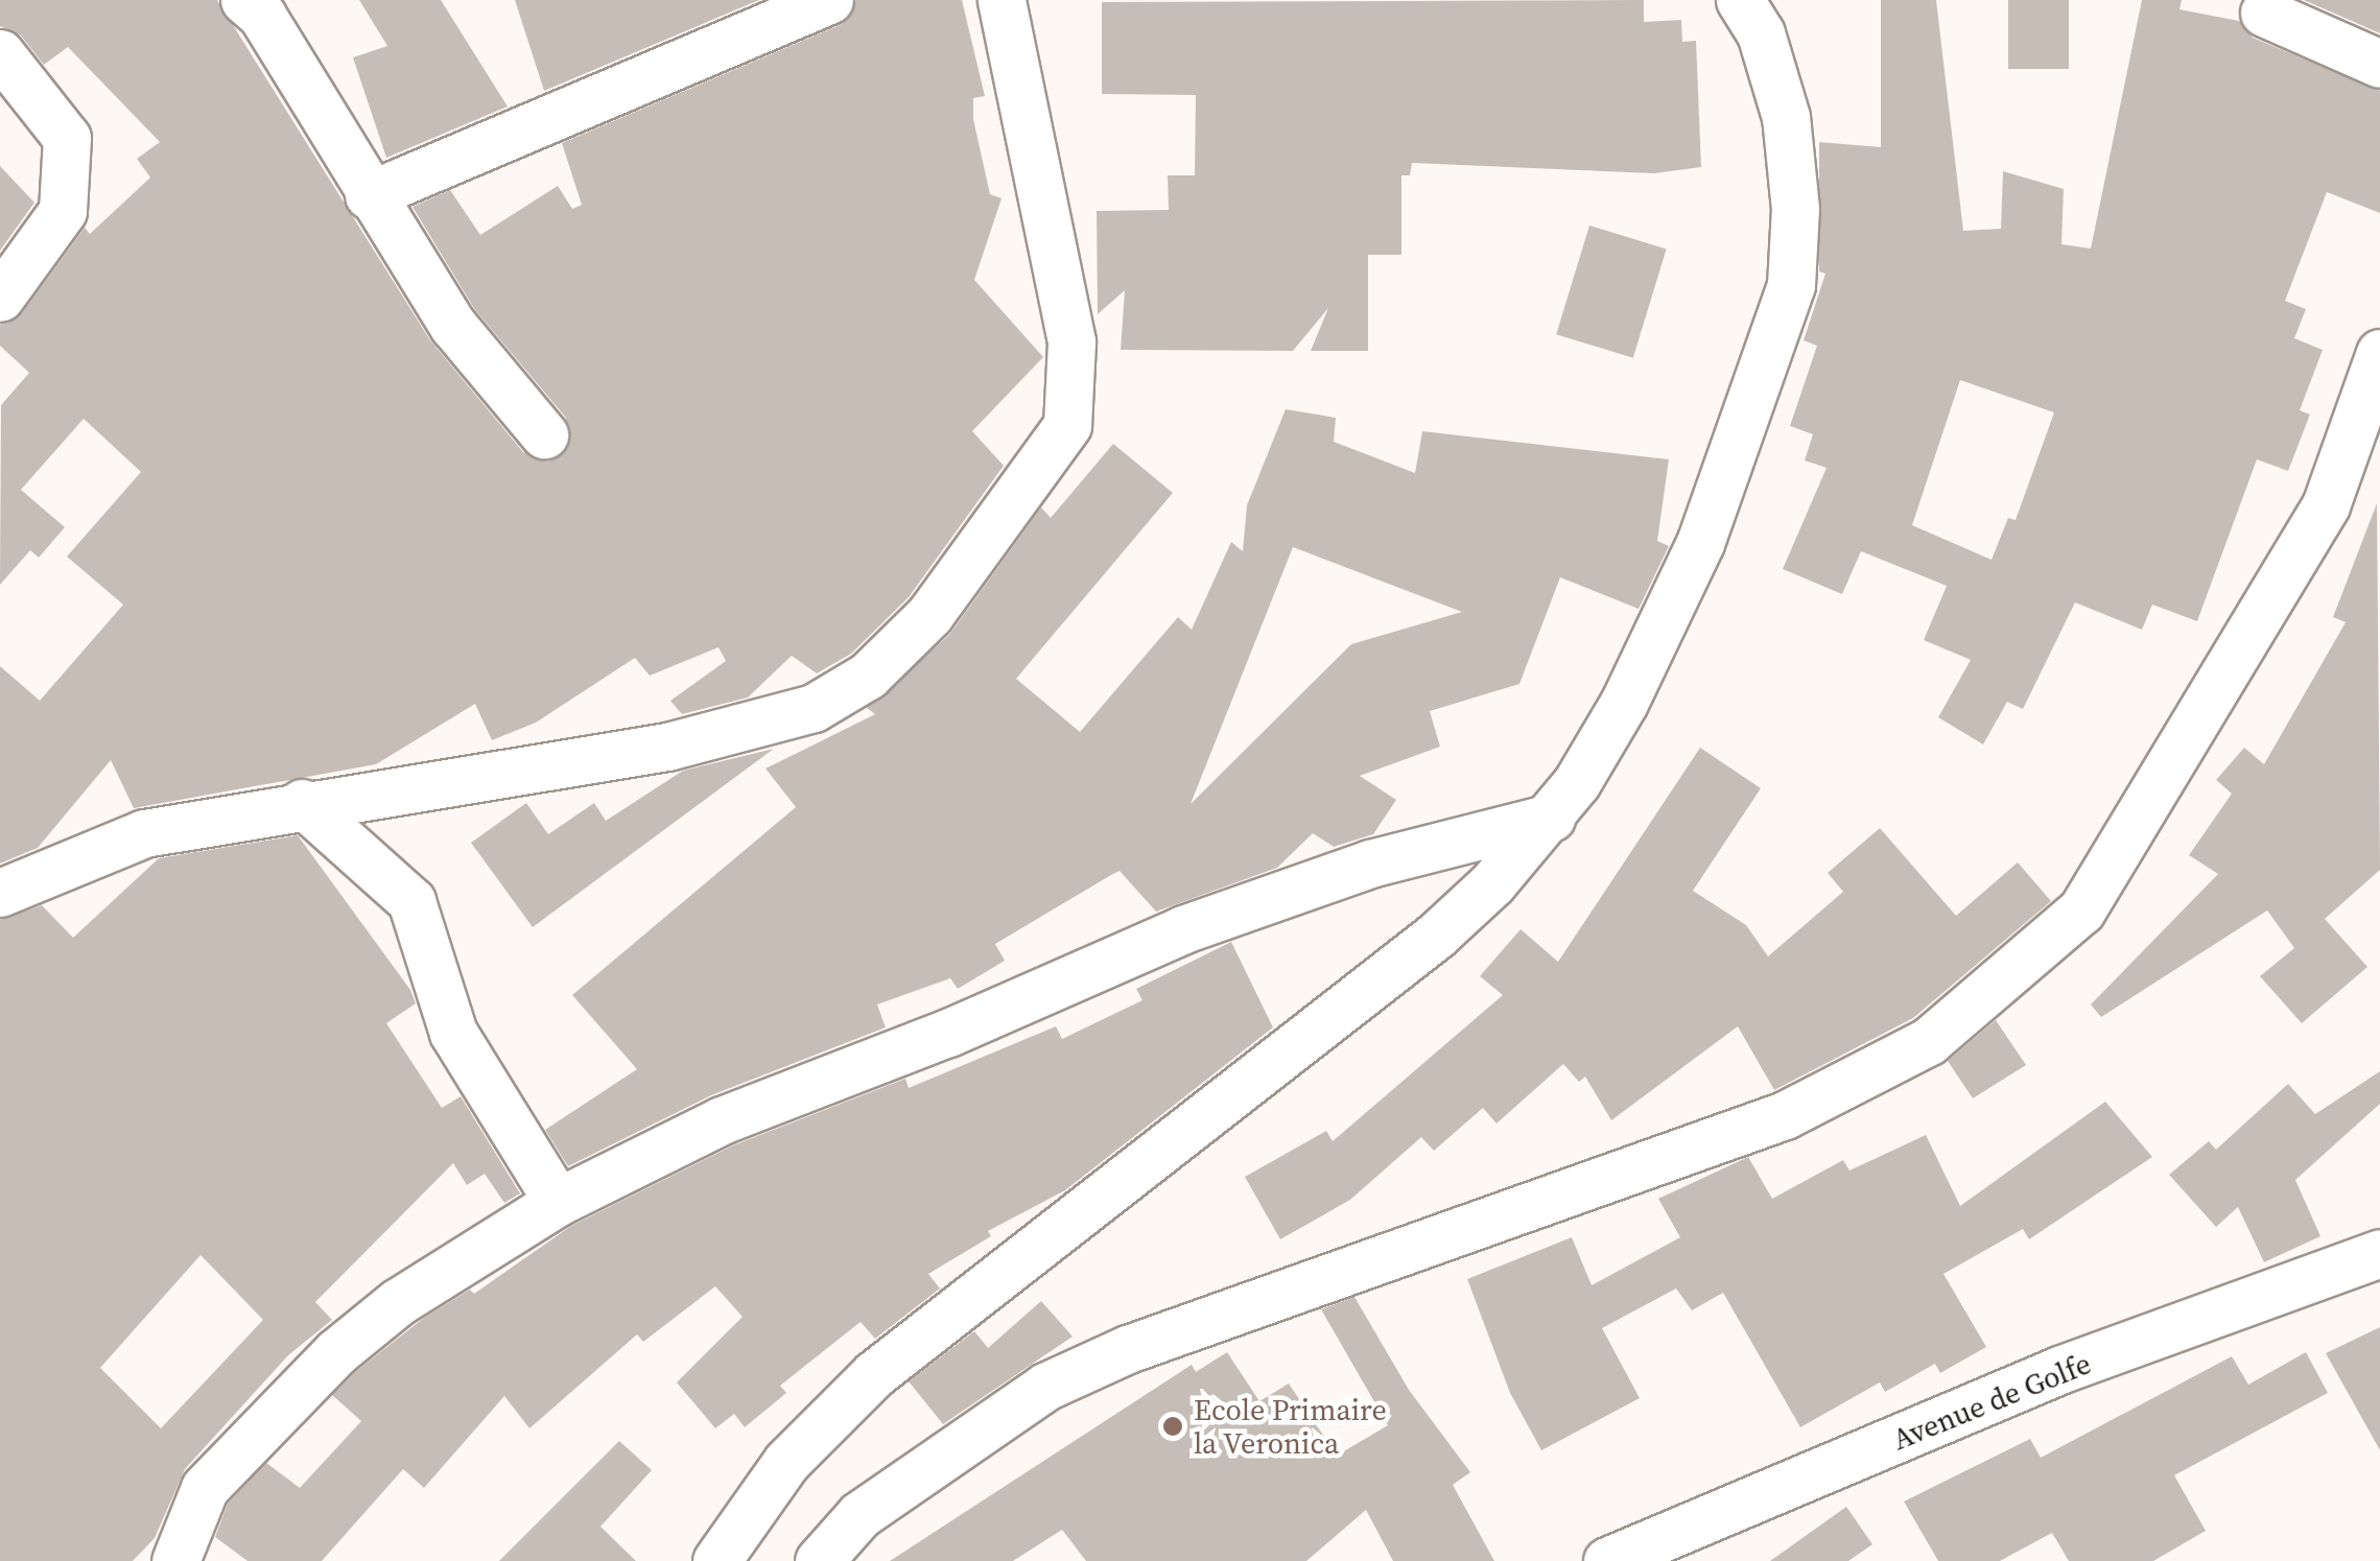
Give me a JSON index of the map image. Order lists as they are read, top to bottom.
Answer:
{
  "streets": {
    "street": ["Avenue de Golfe"]
  },
  "places": ["Ecole Primaire la Veronica"]
}
